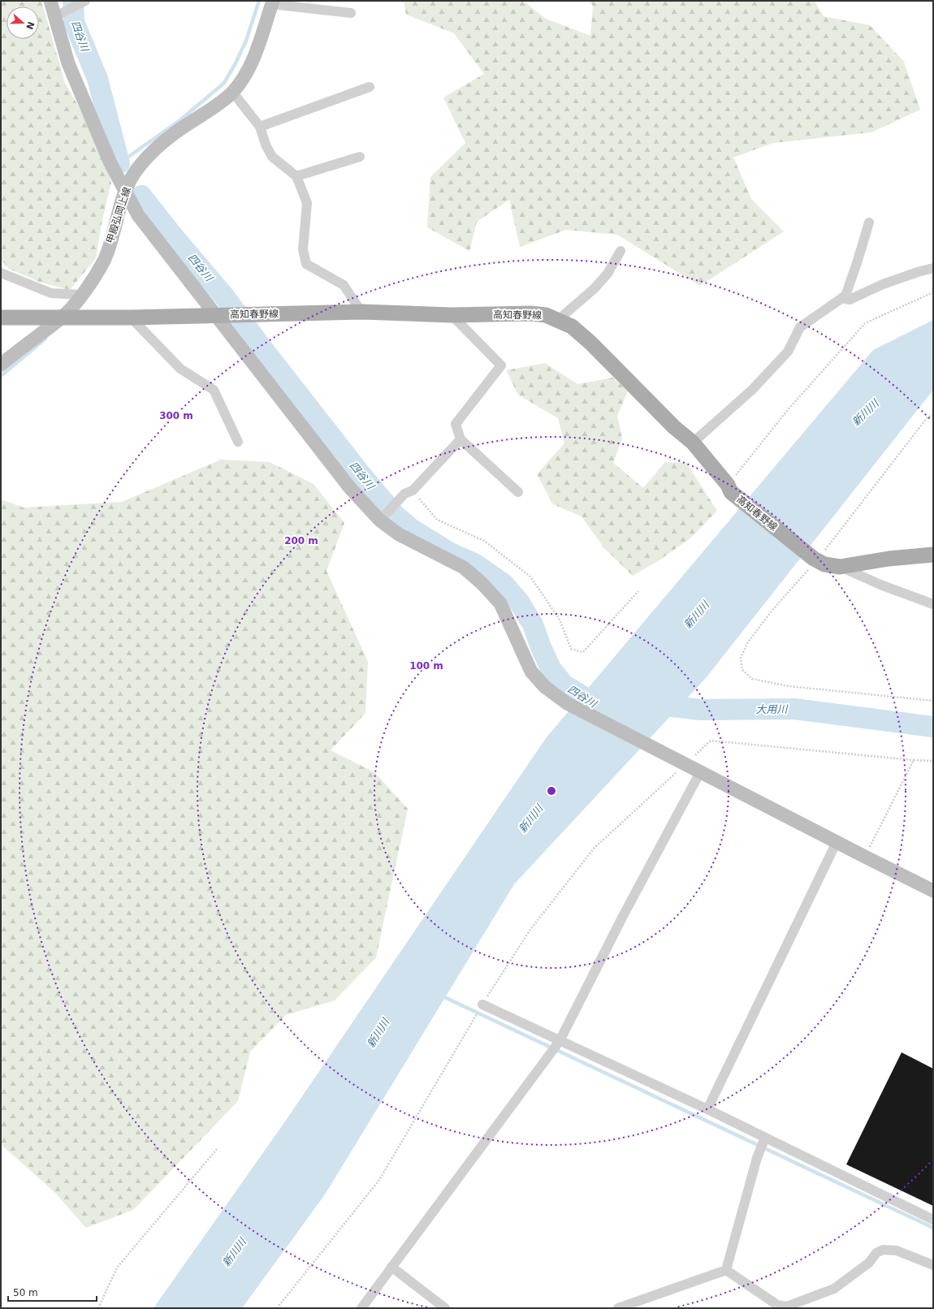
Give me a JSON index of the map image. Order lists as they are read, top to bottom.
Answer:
{
  "streets": {
    "main road": ["高知春野線"],
    "street": ["甲殿弘岡上線"]
  },
  "crossings": [
    ["甲殿弘岡上線", "高知春野線"]
  ],
  "water": ["四谷川", "新川川", "大用川"],
  "scale_bar": "50 m",
  "north": "right",
  "rings": ["300 m", "200 m", "100 m"]
}
